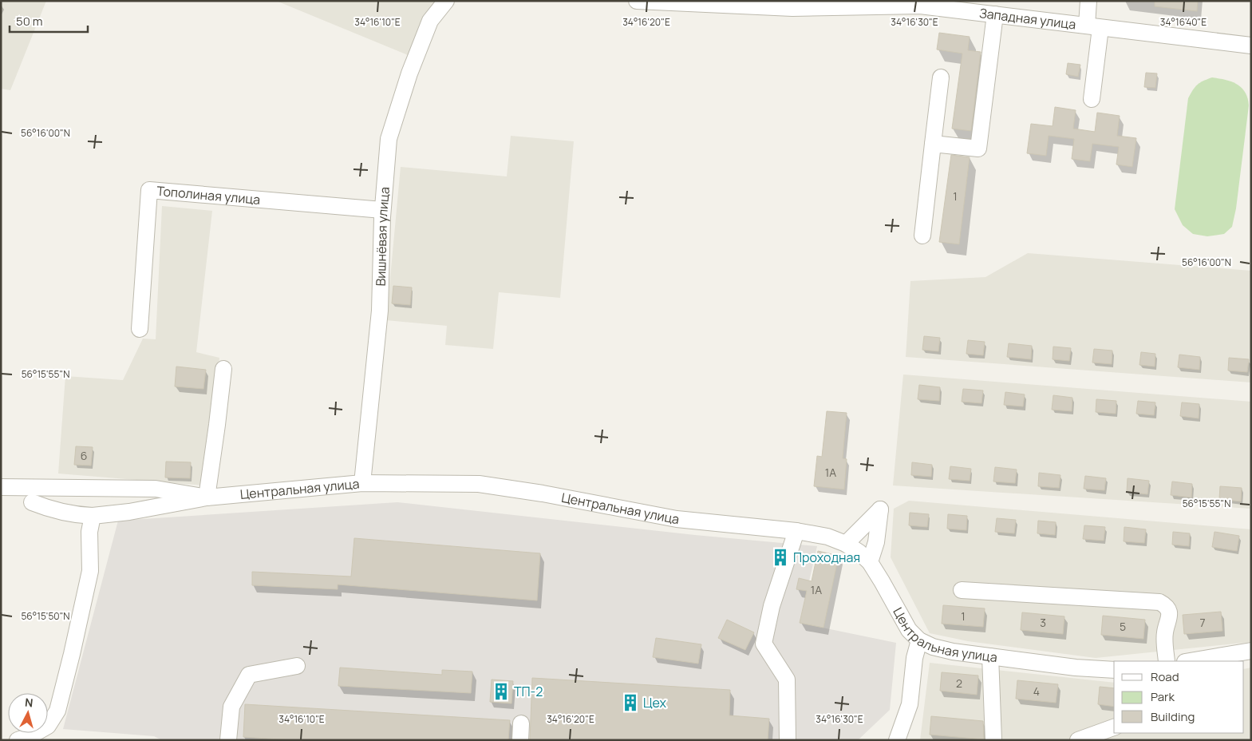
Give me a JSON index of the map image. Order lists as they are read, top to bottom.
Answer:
{
  "streets": {
    "street": [
      "Западная улица",
      "Тополиная улица",
      "Вишнёвая улица",
      "Центральная улица"
    ]
  },
  "crossings": [
    ["Тополиная улица", "Вишнёвая улица"],
    ["Вишнёвая улица", "Центральная улица"]
  ],
  "places": {
    "building": ["Проходная", "ТП-2", "Цех"]
  },
  "house_numbers": [
    "1",
    "6",
    "1А",
    "1А",
    "1",
    "3",
    "7",
    "5",
    "2",
    "4"
  ],
  "legend": ["Road", "Park", "Building"],
  "scale_bar": "50 m",
  "north": "top",
  "coordinates": [
    "34°16'10\"E",
    "34°16'20\"E",
    "34°16'30\"E",
    "34°16'40\"E",
    "56°16'00\"N",
    "56°15'55\"N",
    "56°15'50\"N"
  ]
}
